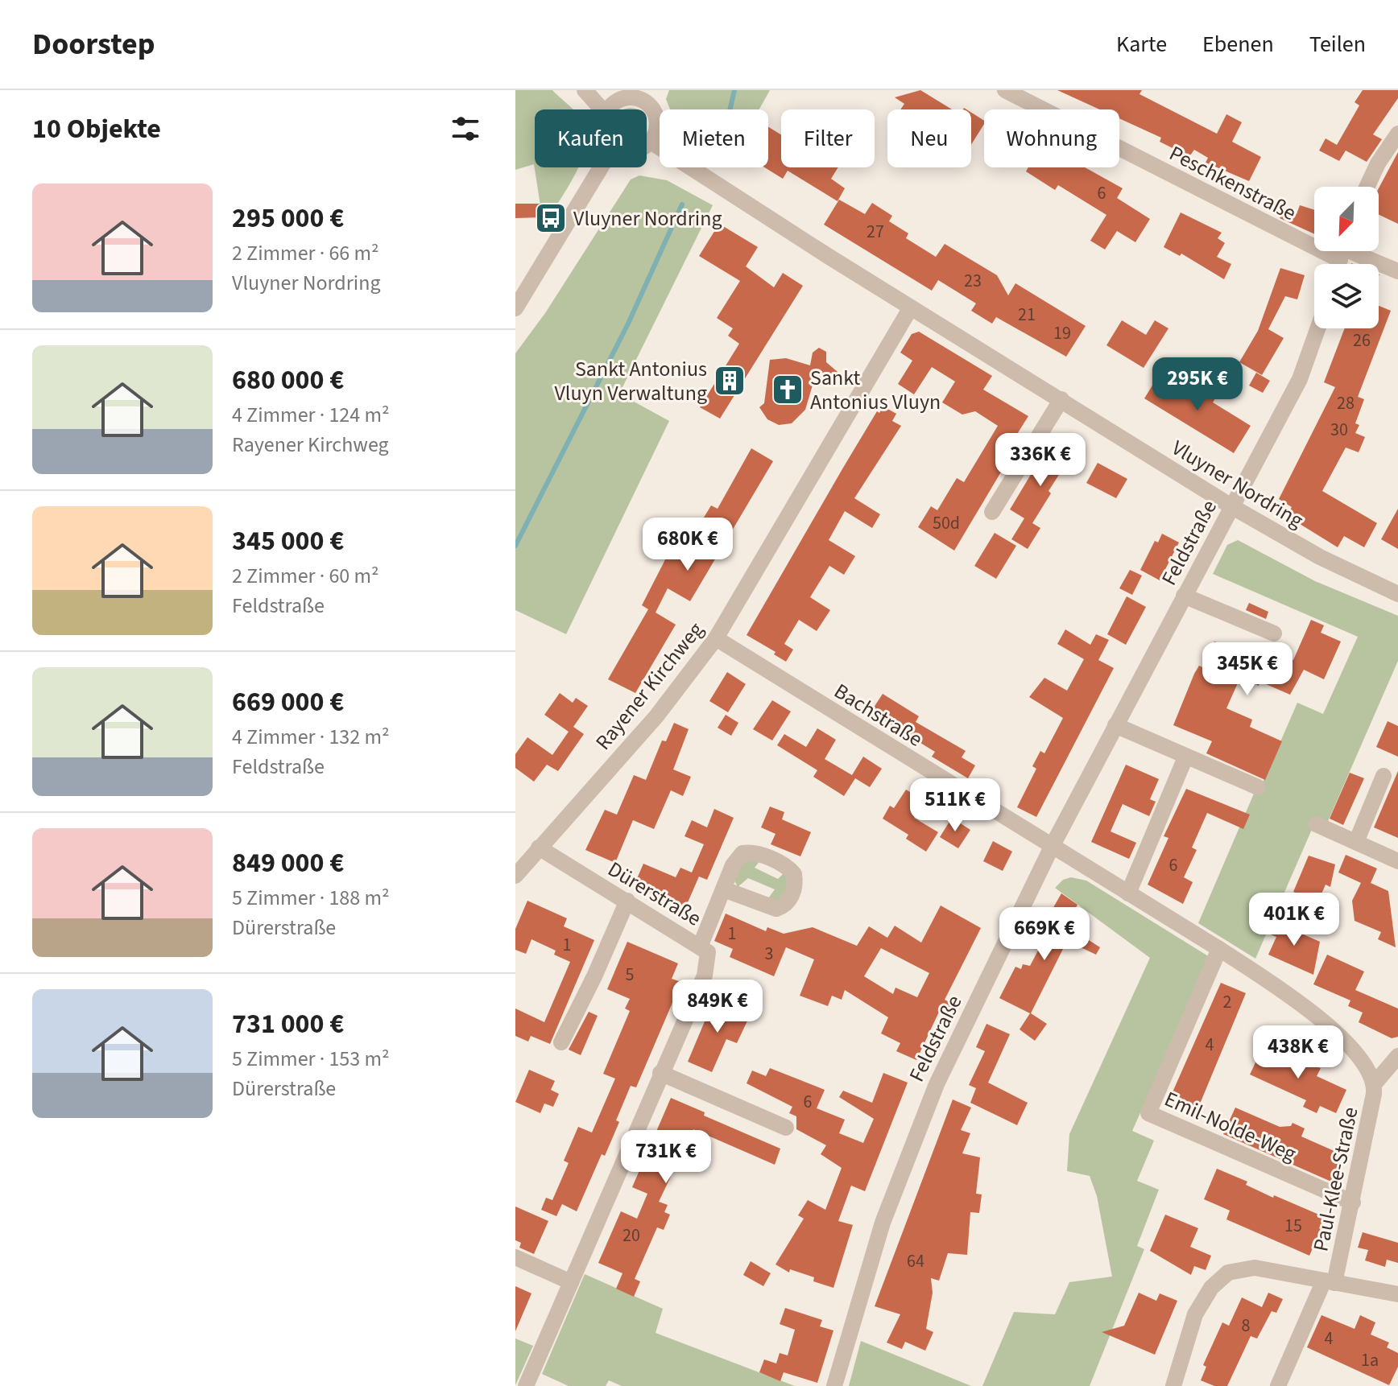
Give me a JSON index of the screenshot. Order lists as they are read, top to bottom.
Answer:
{
  "streets": {
    "street": [
      "Peschkenstraße",
      "Vluyner Nordring",
      "Feldstraße",
      "Rayener Kirchweg",
      "Bachstraße",
      "Dürerstraße",
      "Emil-Nolde-Weg",
      "Paul-Klee-Straße"
    ]
  },
  "crossings": [
    ["Vluyner Nordring", "Feldstraße"],
    ["Vluyner Nordring", "Rayener Kirchweg"],
    ["Feldstraße", "Bachstraße"],
    ["Feldstraße", "Paul-Klee-Straße"],
    ["Rayener Kirchweg", "Bachstraße"],
    ["Rayener Kirchweg", "Dürerstraße"],
    ["Bachstraße", "Paul-Klee-Straße"],
    ["Emil-Nolde-Weg", "Paul-Klee-Straße"]
  ],
  "places": {
    "bus stop": ["Vluyner Nordring"],
    "building": ["Sankt Antonius Vluyn Verwaltung"],
    "church": ["Sankt Antonius Vluyn"]
  },
  "house_numbers": [
    "6",
    "27",
    "23",
    "21",
    "19",
    "26",
    "28",
    "30",
    "50d",
    "6",
    "1",
    "1",
    "3",
    "5",
    "2",
    "4",
    "6",
    "15",
    "20",
    "64",
    "8",
    "4",
    "1a"
  ],
  "north": "bottom left",
  "page": {
    "header": "Doorstep",
    "nav": ["Karte", "Ebenen", "Teilen"],
    "heading": "10 Objekte",
    "chip": [
      "Kaufen",
      "Mieten",
      "Filter",
      "Neu",
      "Wohnung"
    ],
    "list": [
      {
        "name": "295 000 €",
        "note": "2 Zimmer · 66 m² · Vluyner Nordring"
      },
      {
        "name": "680 000 €",
        "note": "4 Zimmer · 124 m² · Rayener Kirchweg"
      },
      {
        "name": "345 000 €",
        "note": "2 Zimmer · 60 m² · Feldstraße"
      },
      {
        "name": "669 000 €",
        "note": "4 Zimmer · 132 m² · Feldstraße"
      },
      {
        "name": "849 000 €",
        "note": "5 Zimmer · 188 m² · Dürerstraße"
      },
      {
        "name": "731 000 €",
        "note": "5 Zimmer · 153 m² · Dürerstraße"
      }
    ],
    "price": [
      "295K €",
      "336K €",
      "680K €",
      "345K €",
      "511K €",
      "401K €",
      "669K €",
      "849K €",
      "438K €",
      "731K €"
    ]
  }
}
